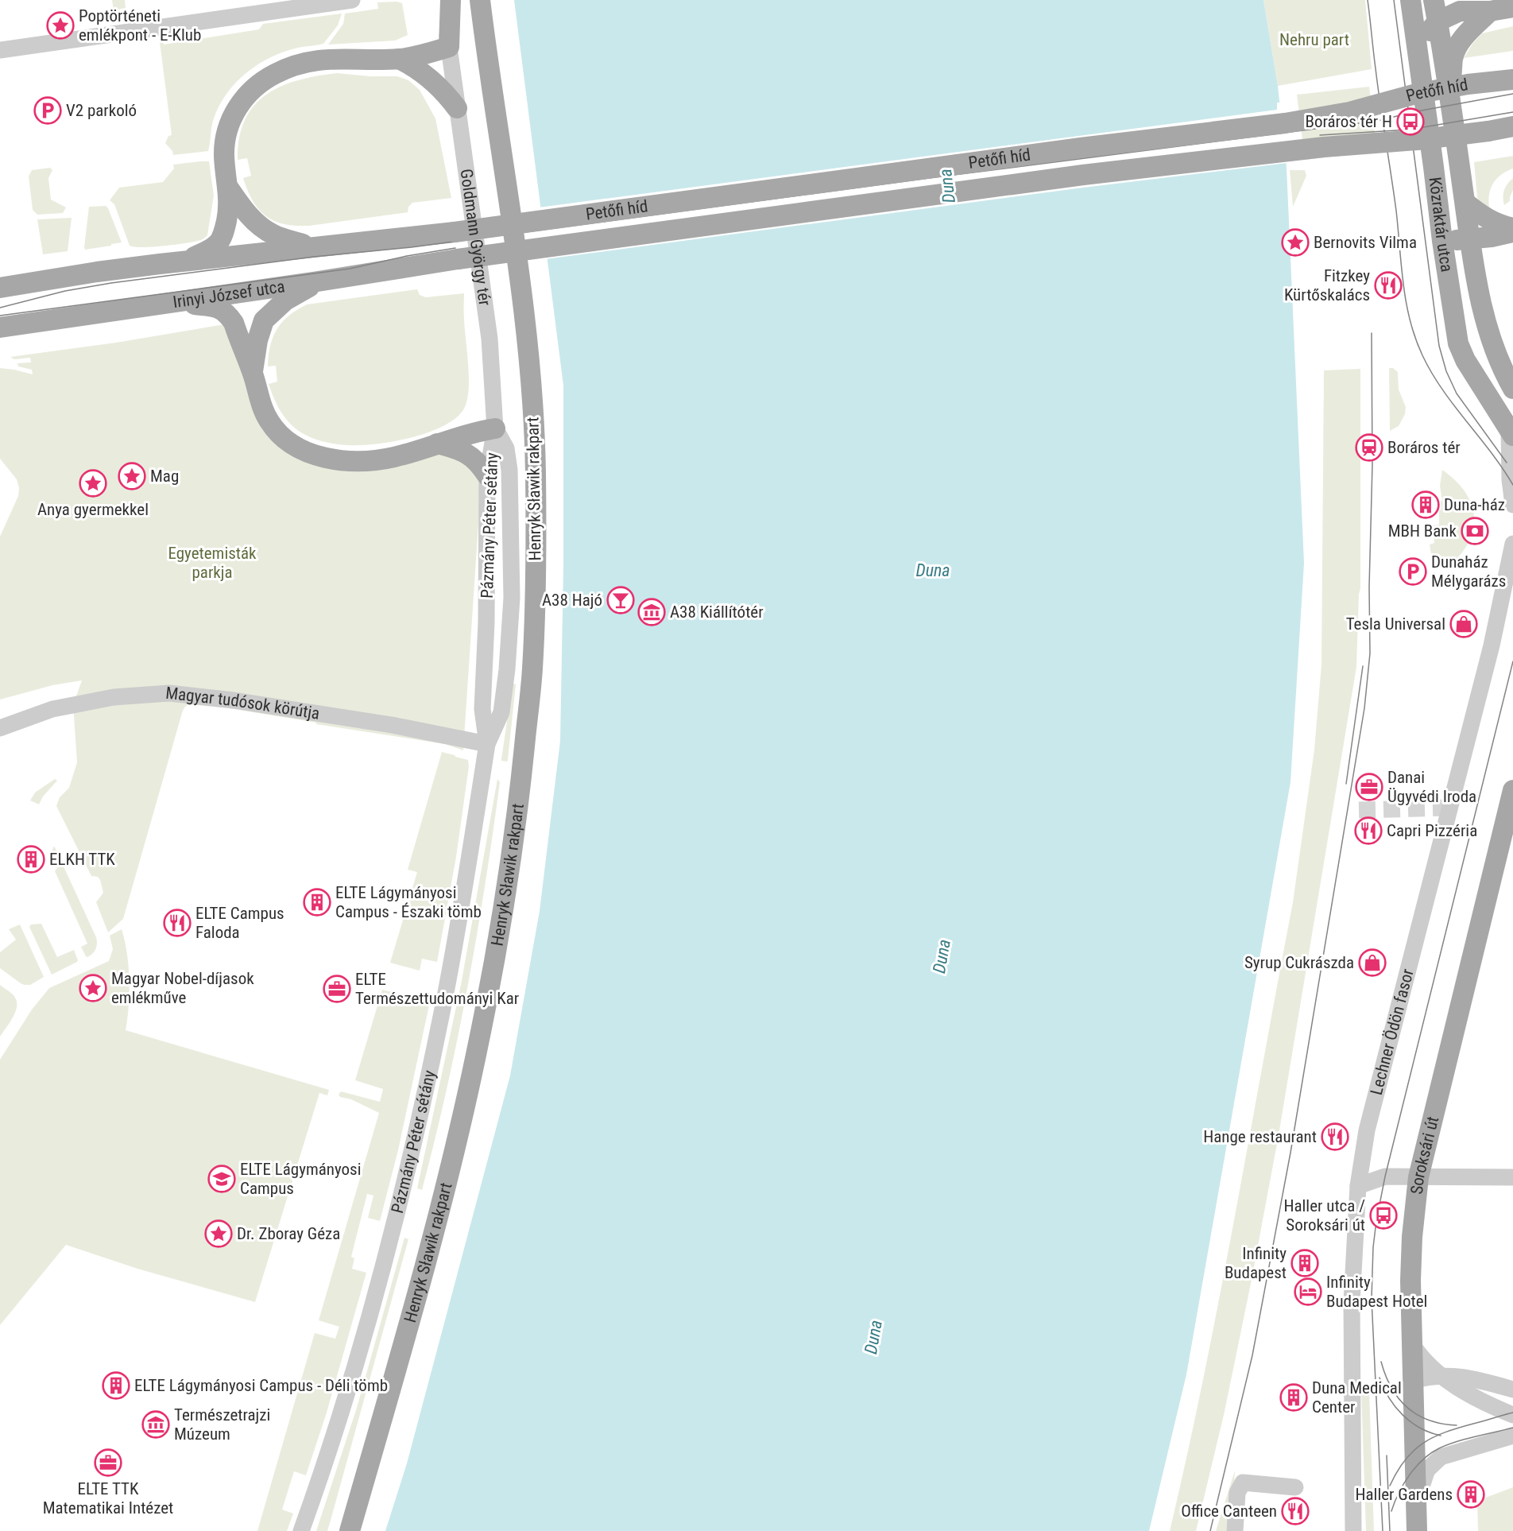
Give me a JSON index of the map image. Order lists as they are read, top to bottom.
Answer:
{
  "streets": {
    "main road": [
      "Petőfi híd",
      "Közraktár utca",
      "Irinyi József utca",
      "Henryk Sławik rakpart",
      "Soroksári út"
    ],
    "street": [
      "Goldmann György tér",
      "Pázmány Péter sétány",
      "Magyar tudósok körútja",
      "Lechner Ödön fasor"
    ]
  },
  "crossings": [
    ["Petőfi híd", "Irinyi József utca"],
    ["Goldmann György tér", "Pázmány Péter sétány"],
    ["Pázmány Péter sétány", "Magyar tudósok körútja"]
  ],
  "water": ["Duna"],
  "parks": ["Nehru part", "Egyetemisták parkja"],
  "places": {
    "place": [
      "Poptörténeti emlékpont - E-Klub",
      "Bernovits Vilma",
      "Mag",
      "Anya gyermekkel",
      "Magyar Nobel-díjasok emlékműve",
      "Dr. Zboray Géza"
    ],
    "parking": ["V2 parkoló", "Dunaház Mélygarázs"],
    "bus stop": ["Boráros tér H", "Haller utca / Soroksári út"],
    "restaurant": [
      "Fitzkey Kürtőskalács",
      "Capri Pizzéria",
      "ELTE Campus Faloda",
      "Hange restaurant",
      "Office Canteen"
    ],
    "station": ["Boráros tér"],
    "building": [
      "Duna-ház",
      "ELKH TTK",
      "ELTE Lágymányosi Campus - Északi tömb",
      "Infinity Budapest",
      "ELTE Lágymányosi Campus - Déli tömb",
      "Duna Medical Center",
      "Haller Gardens"
    ],
    "bank": ["MBH Bank"],
    "bar": ["A38 Hajó"],
    "museum": ["A38 Kiállítótér", "Természetrajzi Múzeum"],
    "shop": ["Tesla Universal", "Syrup Cukrászda"],
    "office": ["Danai Ügyvédi Iroda", "ELTE Természettudományi Kar", "ELTE TTK Matematikai Intézet"],
    "school or university": ["ELTE Lágymányosi Campus"],
    "hotel": ["Infinity Budapest Hotel"]
  }
}
